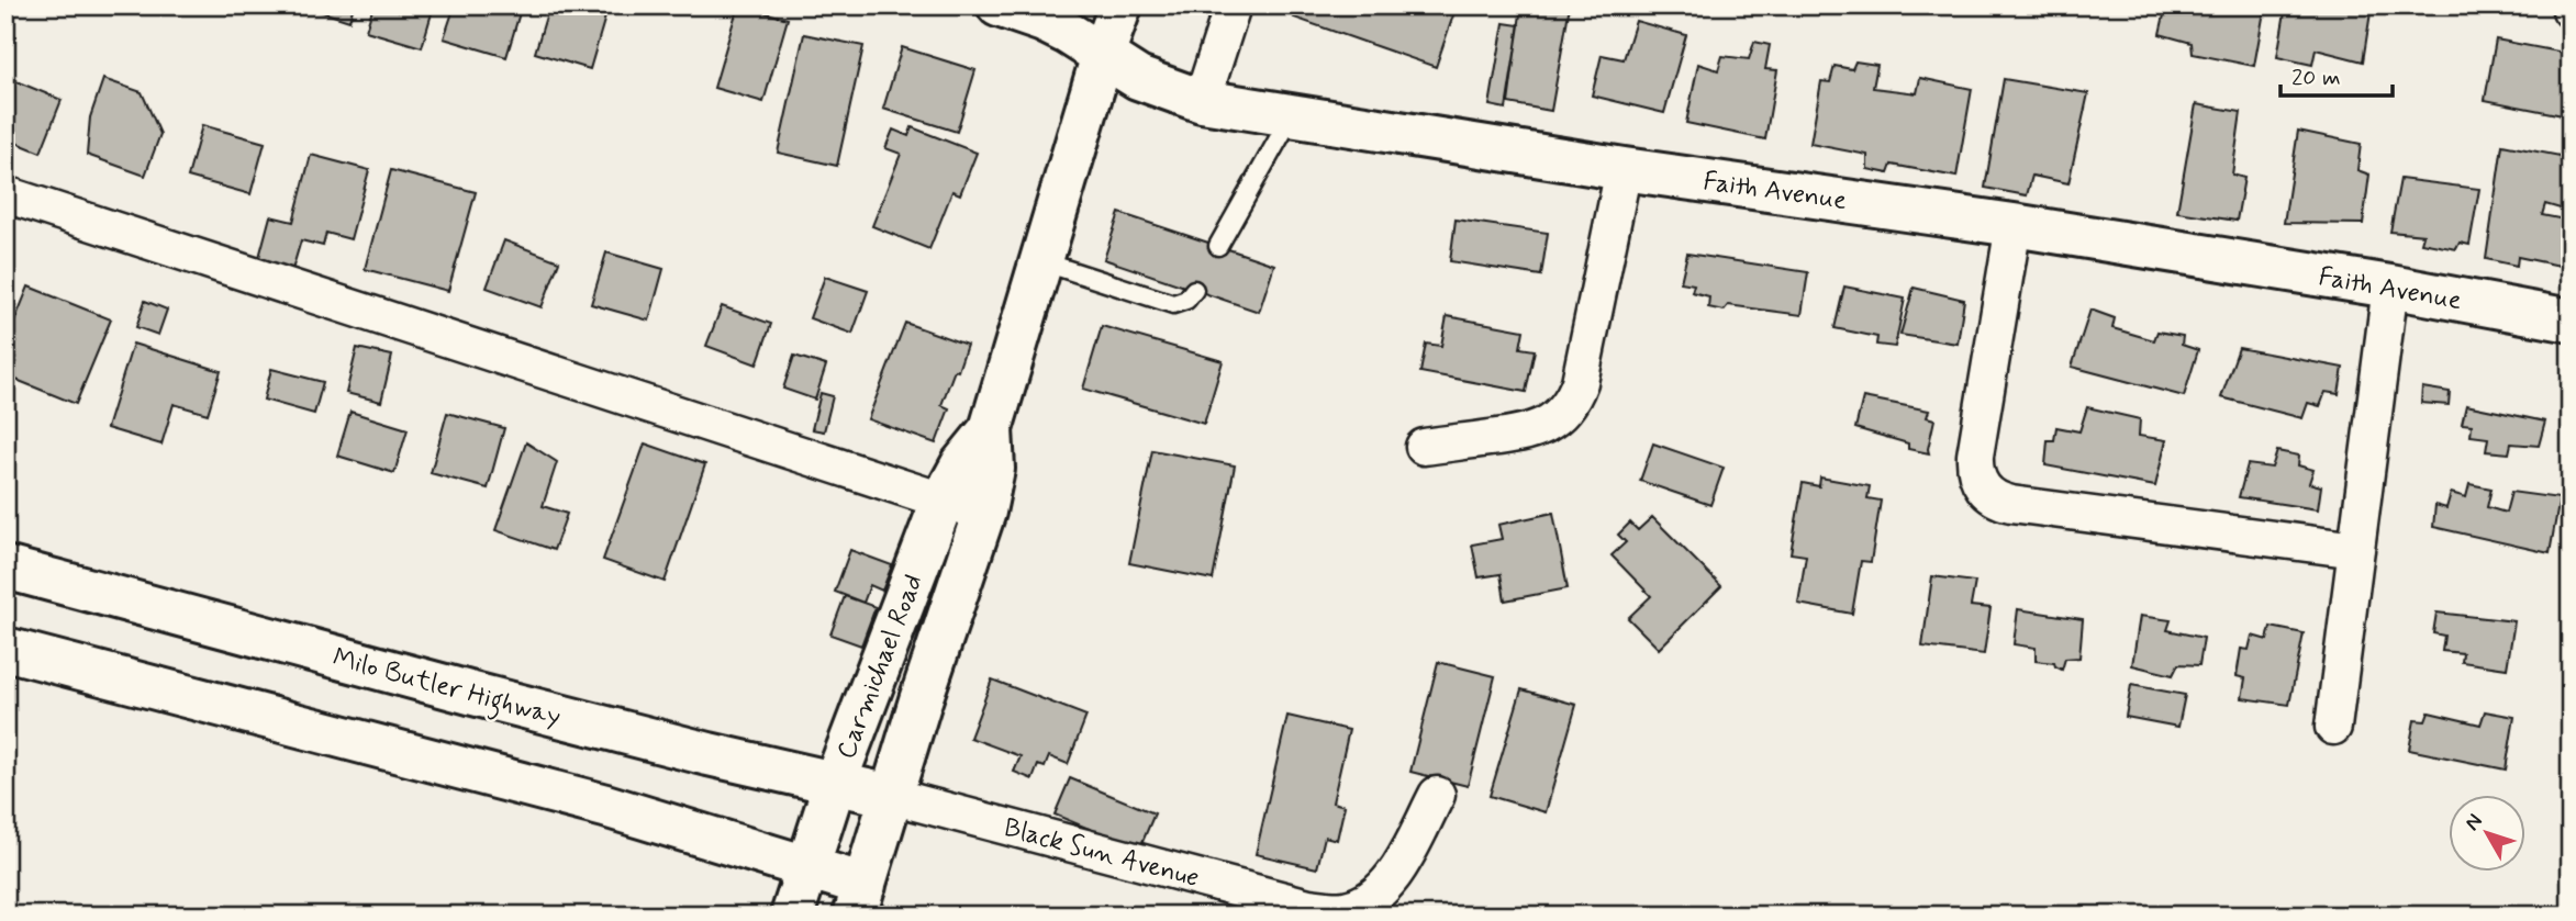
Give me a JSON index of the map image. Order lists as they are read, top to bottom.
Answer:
{
  "streets": {
    "main road": ["Faith Avenue", "Carmichael Road", "Milo Butler Highway"],
    "street": ["Black Sun Avenue"]
  },
  "crossings": [
    ["Faith Avenue", "Carmichael Road"],
    ["Carmichael Road", "Milo Butler Highway"],
    ["Carmichael Road", "Black Sun Avenue"],
    ["Milo Butler Highway", "Black Sun Avenue"]
  ],
  "scale_bar": "20 m",
  "north": "top left"
}
